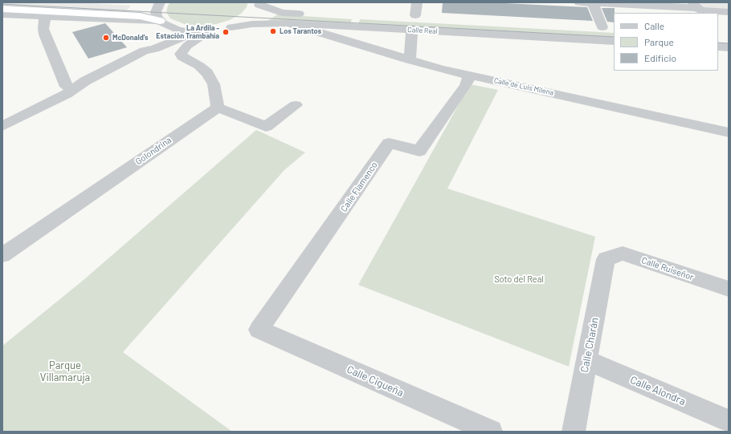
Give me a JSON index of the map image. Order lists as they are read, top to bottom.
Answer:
{
  "streets": {
    "street": [
      "Calle Real",
      "Calle de Luis Milena",
      "Golondrina",
      "Calle Flamenco",
      "Calle Ruiseñor",
      "Calle Charán",
      "Calle Cigueña",
      "Calle Alondra"
    ]
  },
  "crossings": [
    ["Calle Real", "Calle de Luis Milena"],
    ["Calle de Luis Milena", "Calle Flamenco"],
    ["Calle Flamenco", "Calle Cigueña"],
    ["Calle Ruiseñor", "Calle Charán"],
    ["Calle Charán", "Calle Alondra"]
  ],
  "parks": ["Soto del Real", "Parque Villamaruja"],
  "places": ["Los Tarantos", "La Ardila - Estación Trambahía", "McDonald's"],
  "legend": ["Calle", "Parque", "Edificio"]
}
